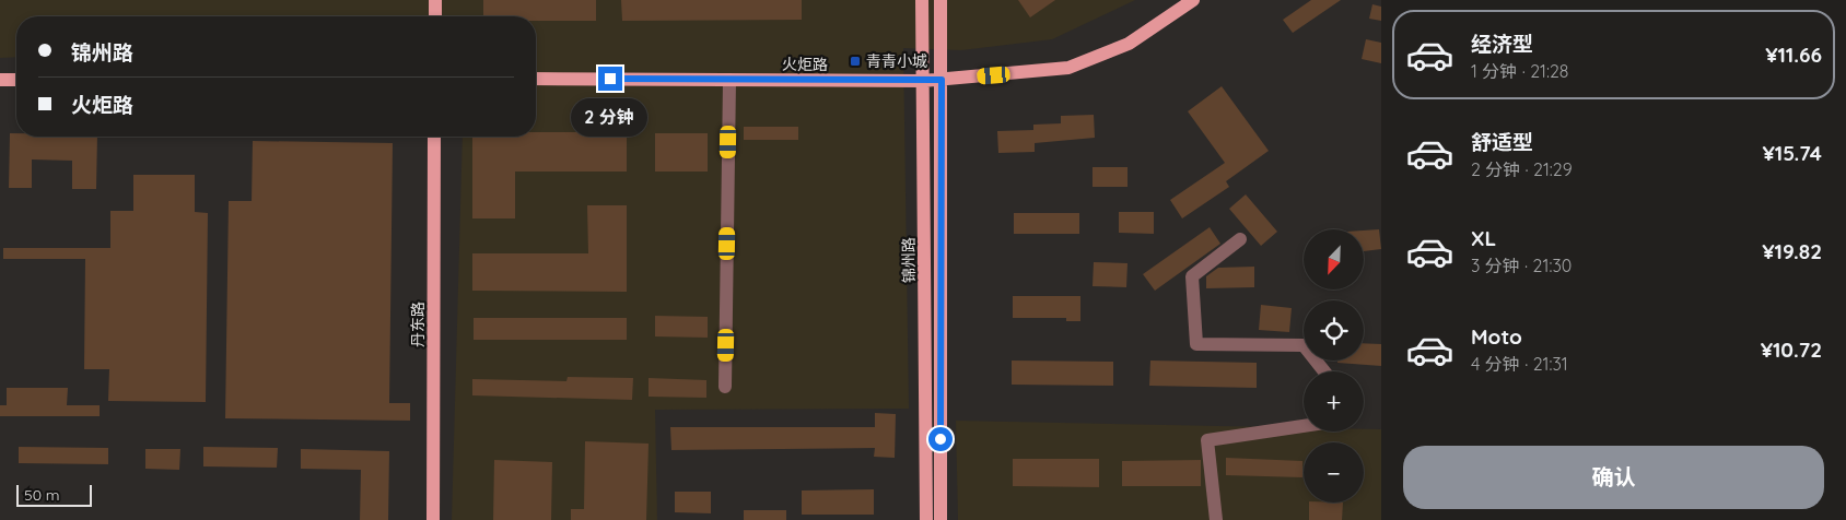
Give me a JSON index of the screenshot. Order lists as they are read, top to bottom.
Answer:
{
  "streets": {
    "main road": ["火炬路", "锦州路", "丹东路"]
  },
  "crossings": [
    ["火炬路", "锦州路"]
  ],
  "places": {
    "transit": ["青青小城"]
  },
  "scale_bar": "50 m",
  "north": "bottom left",
  "page": {
    "list": [
      {
        "name": "经济型",
        "note": "1 分钟 · 21:28",
        "value": "¥11.66"
      },
      {
        "name": "舒适型",
        "note": "2 分钟 · 21:29",
        "value": "¥15.74"
      },
      {
        "name": "XL",
        "note": "3 分钟 · 21:30",
        "value": "¥19.82"
      },
      {
        "name": "Moto",
        "note": "4 分钟 · 21:31",
        "value": "¥10.72"
      }
    ],
    "banner": ["锦州路", "火炬路"],
    "bubble": "2 分钟",
    "map_buttons": ["+", "−"],
    "buttons": "确认",
    "scale": "50 m"
  }
}
